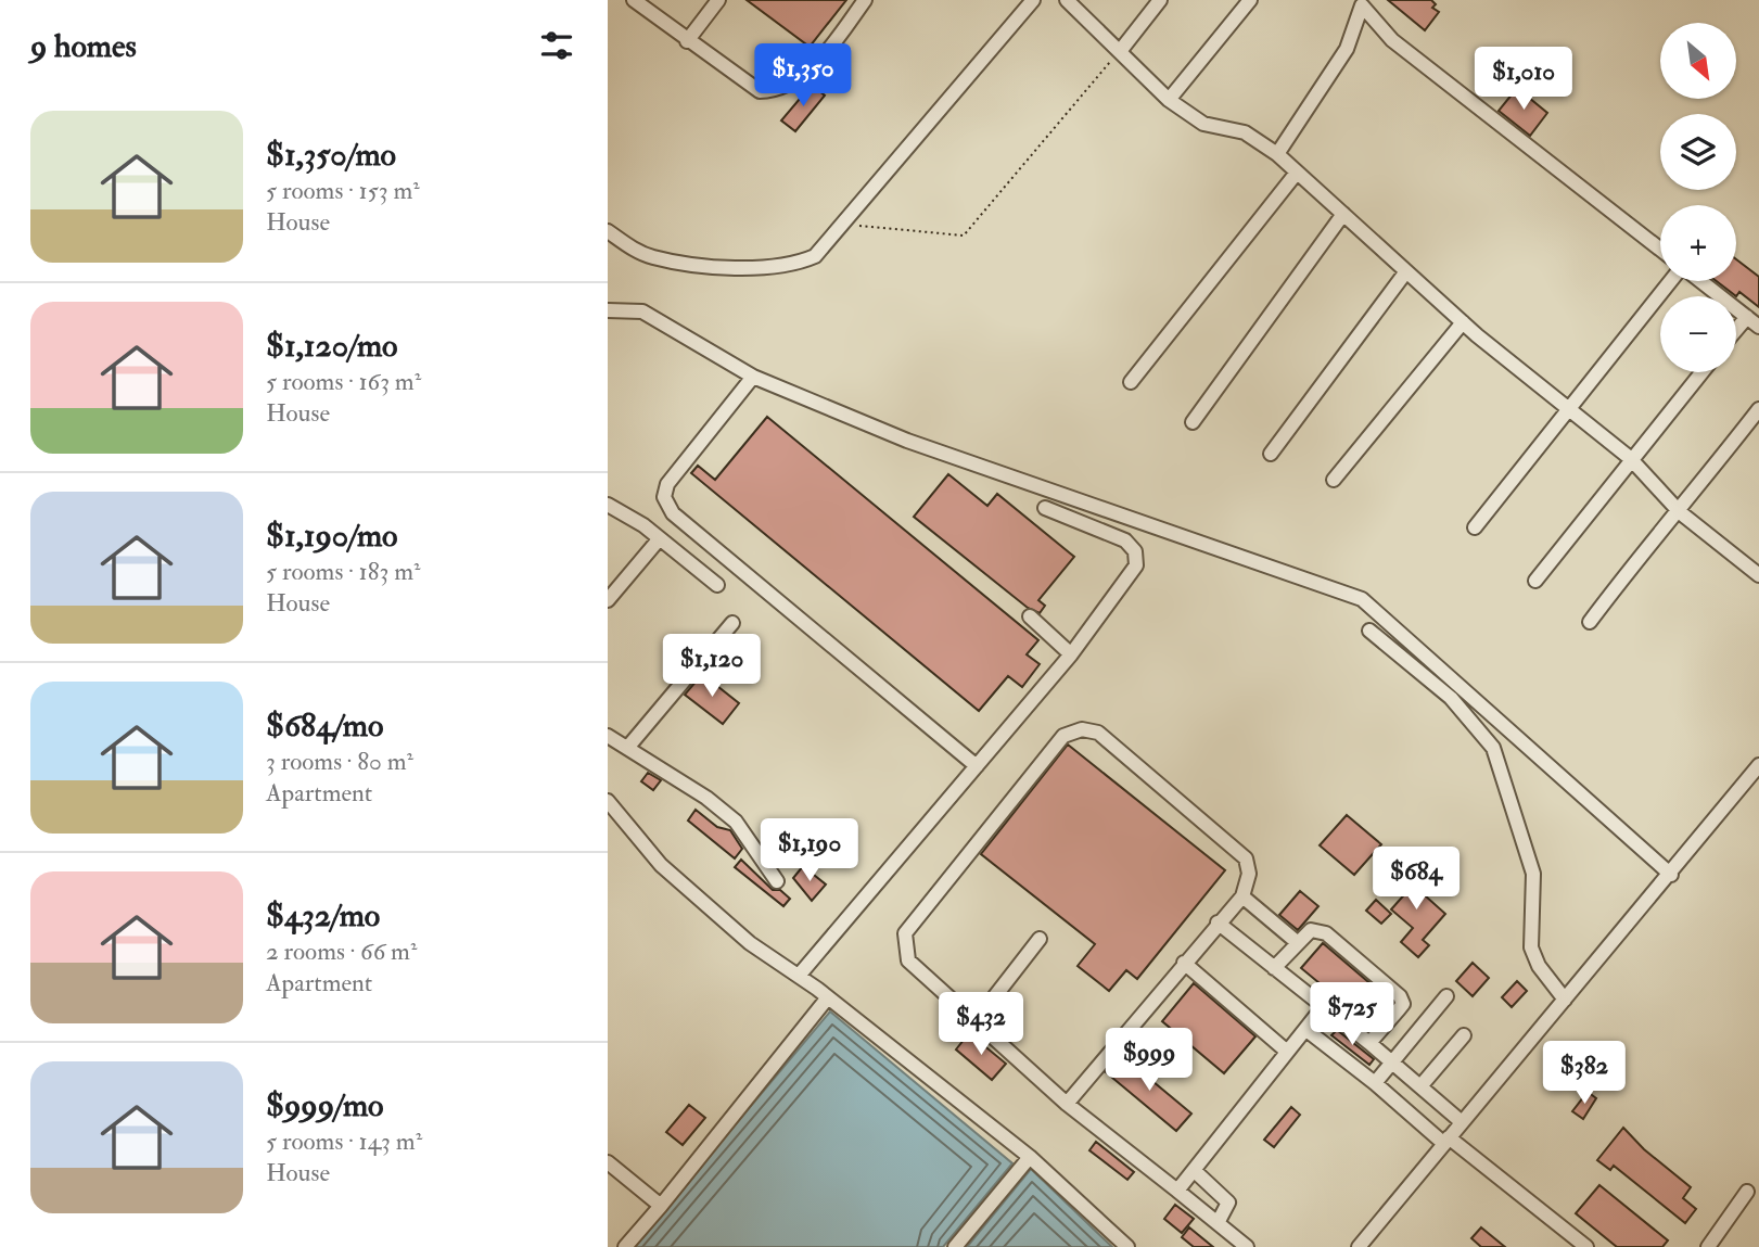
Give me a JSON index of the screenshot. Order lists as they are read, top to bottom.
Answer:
{
  "north": "bottom right",
  "page": {
    "heading": "9 homes",
    "map_buttons": ["+", "−"],
    "price": [
      "$1,350",
      "$1,010",
      "$1,120",
      "$1,190",
      "$684",
      "$725",
      "$432",
      "$999",
      "$382"
    ],
    "list": [
      {
        "name": "$1,350/mo",
        "note": "5 rooms · 153 m² · House"
      },
      {
        "name": "$1,120/mo",
        "note": "5 rooms · 163 m² · House"
      },
      {
        "name": "$1,190/mo",
        "note": "5 rooms · 183 m² · House"
      },
      {
        "name": "$684/mo",
        "note": "3 rooms · 80 m² · Apartment"
      },
      {
        "name": "$432/mo",
        "note": "2 rooms · 66 m² · Apartment"
      },
      {
        "name": "$999/mo",
        "note": "5 rooms · 143 m² · House"
      }
    ]
  }
}
